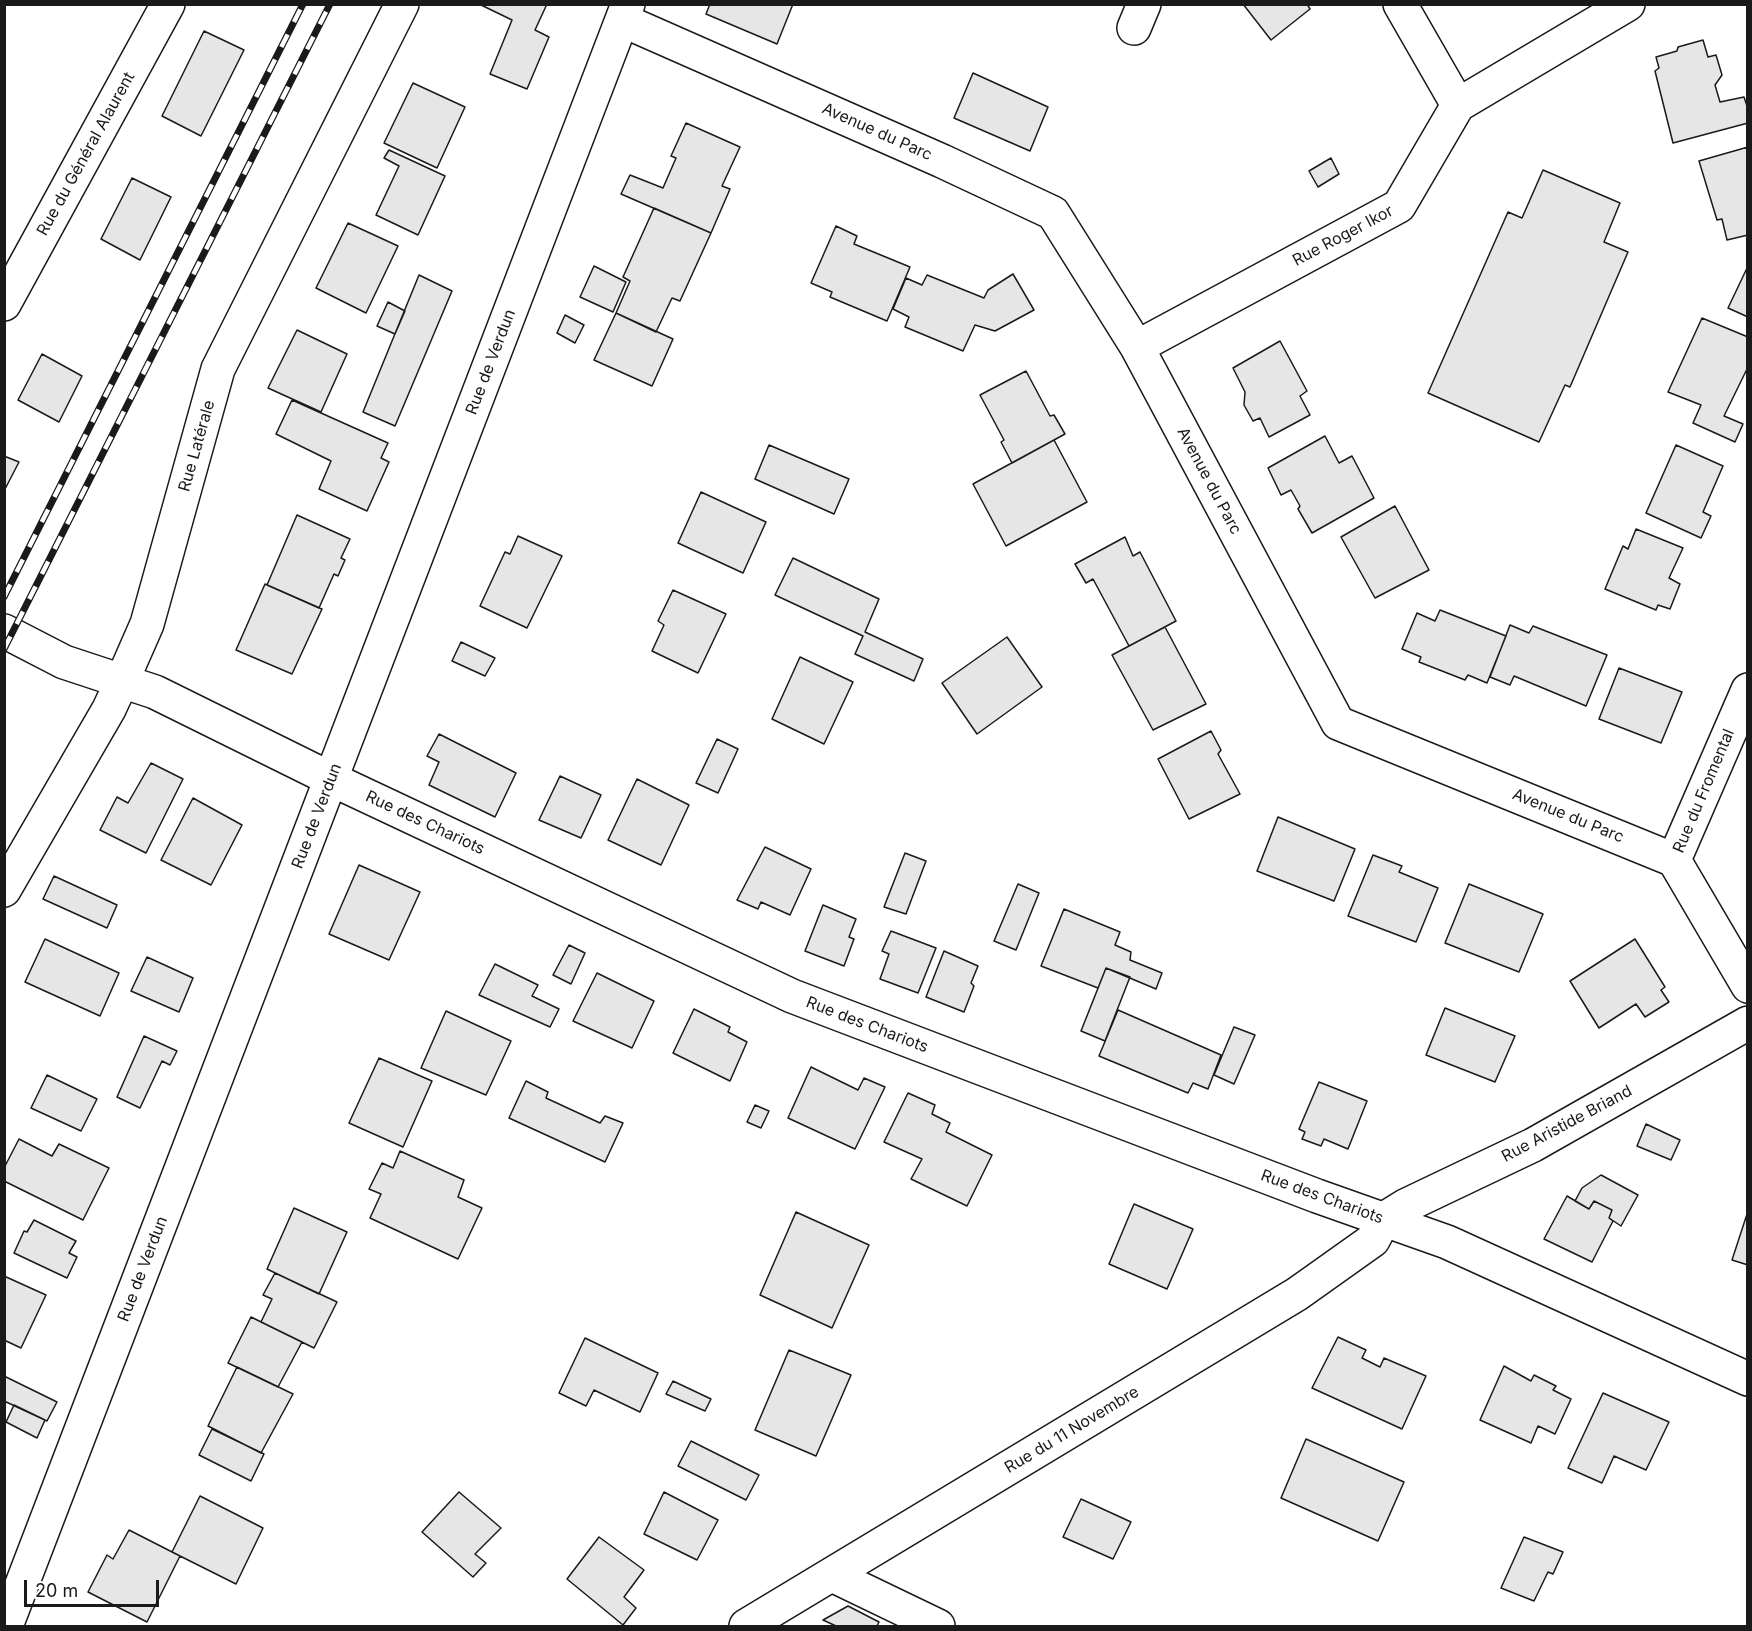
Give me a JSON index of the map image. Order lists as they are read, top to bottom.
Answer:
{
  "streets": {
    "street": [
      "Avenue du Parc",
      "Rue du Général Alaurent",
      "Rue Roger Ikor",
      "Rue de Verdun",
      "Rue Latérale",
      "Rue du Fromental",
      "Rue des Chariots",
      "Rue Aristide Briand",
      "Rue du 11 Novembre"
    ]
  },
  "crossings": [
    ["Avenue du Parc", "Rue Roger Ikor"],
    ["Avenue du Parc", "Rue de Verdun"],
    ["Avenue du Parc", "Rue du Fromental"],
    ["Rue de Verdun", "Rue des Chariots"],
    ["Rue Latérale", "Rue des Chariots"],
    ["Rue des Chariots", "Rue Aristide Briand"],
    ["Rue des Chariots", "Rue du 11 Novembre"],
    ["Rue Aristide Briand", "Rue du 11 Novembre"]
  ],
  "scale_bar": "20 m"
}
